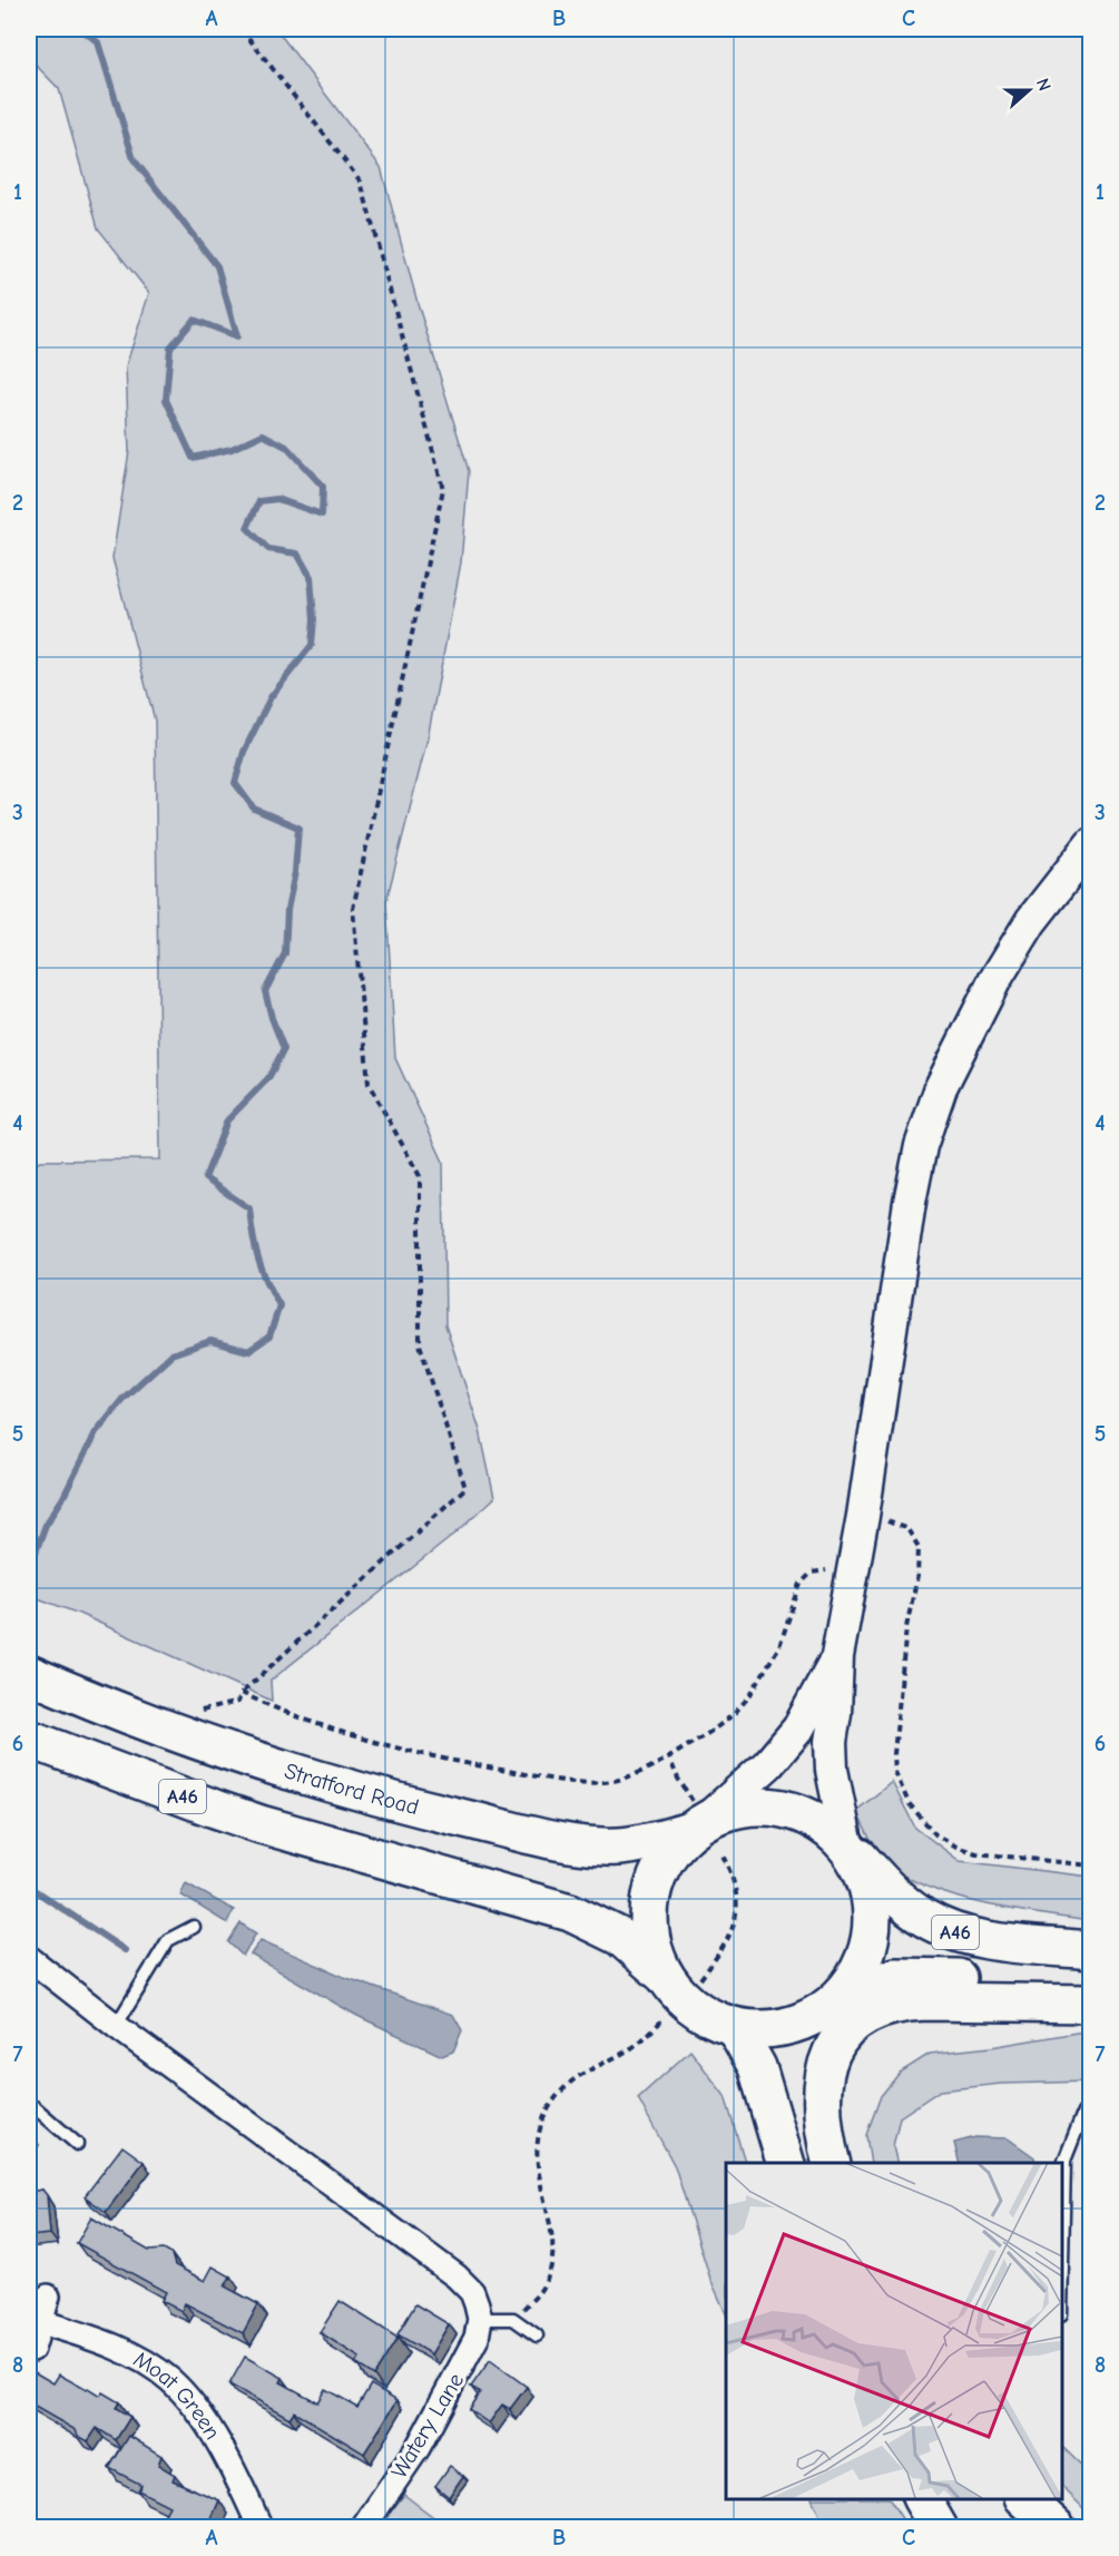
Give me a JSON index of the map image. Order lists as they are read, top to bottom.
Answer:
{
  "streets": {
    "highway": ["Stratford Road", "A46"],
    "street": ["Moat Green", "Watery Lane"]
  },
  "crossings": [
    ["Stratford Road", "A46"]
  ],
  "north": "right",
  "grid": {
    "columns": ["A", "B", "C"],
    "rows": [
      "1",
      "2",
      "3",
      "4",
      "5",
      "6",
      "7",
      "8"
    ]
  }
}
